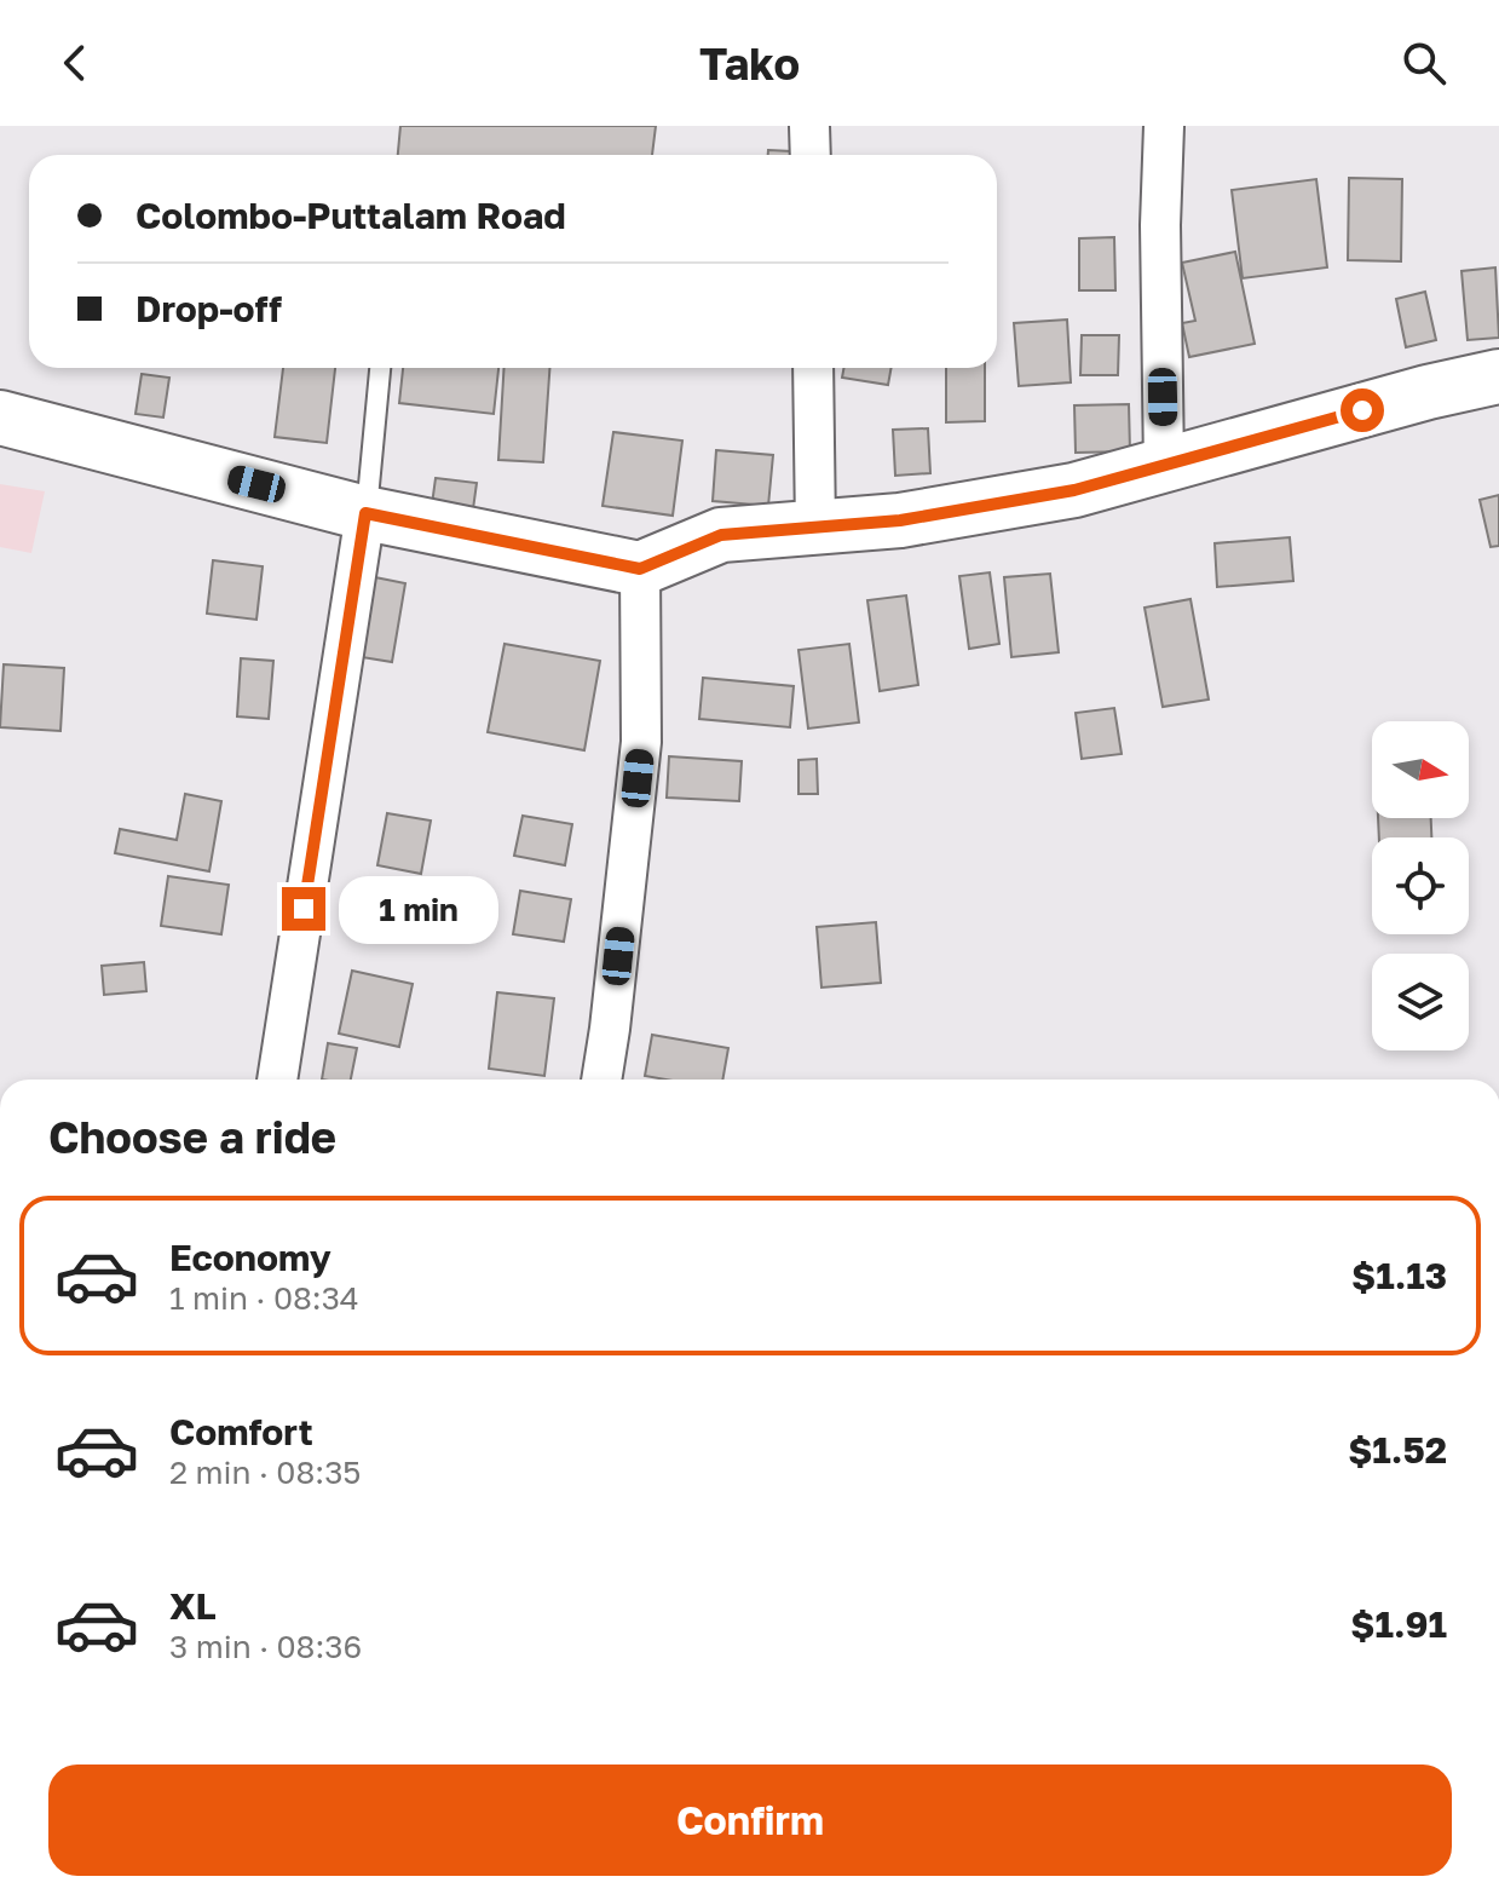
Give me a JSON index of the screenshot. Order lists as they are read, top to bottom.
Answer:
{
  "north": "right",
  "page": {
    "header": "Tako",
    "banner": ["Colombo-Puttalam Road", "Drop-off"],
    "bubble": "1 min",
    "heading": "Choose a ride",
    "list": [
      {
        "name": "Economy",
        "note": "1 min · 08:34",
        "value": "$1.13"
      },
      {
        "name": "Comfort",
        "note": "2 min · 08:35",
        "value": "$1.52"
      },
      {
        "name": "XL",
        "note": "3 min · 08:36",
        "value": "$1.91"
      }
    ],
    "buttons": "Confirm"
  }
}
